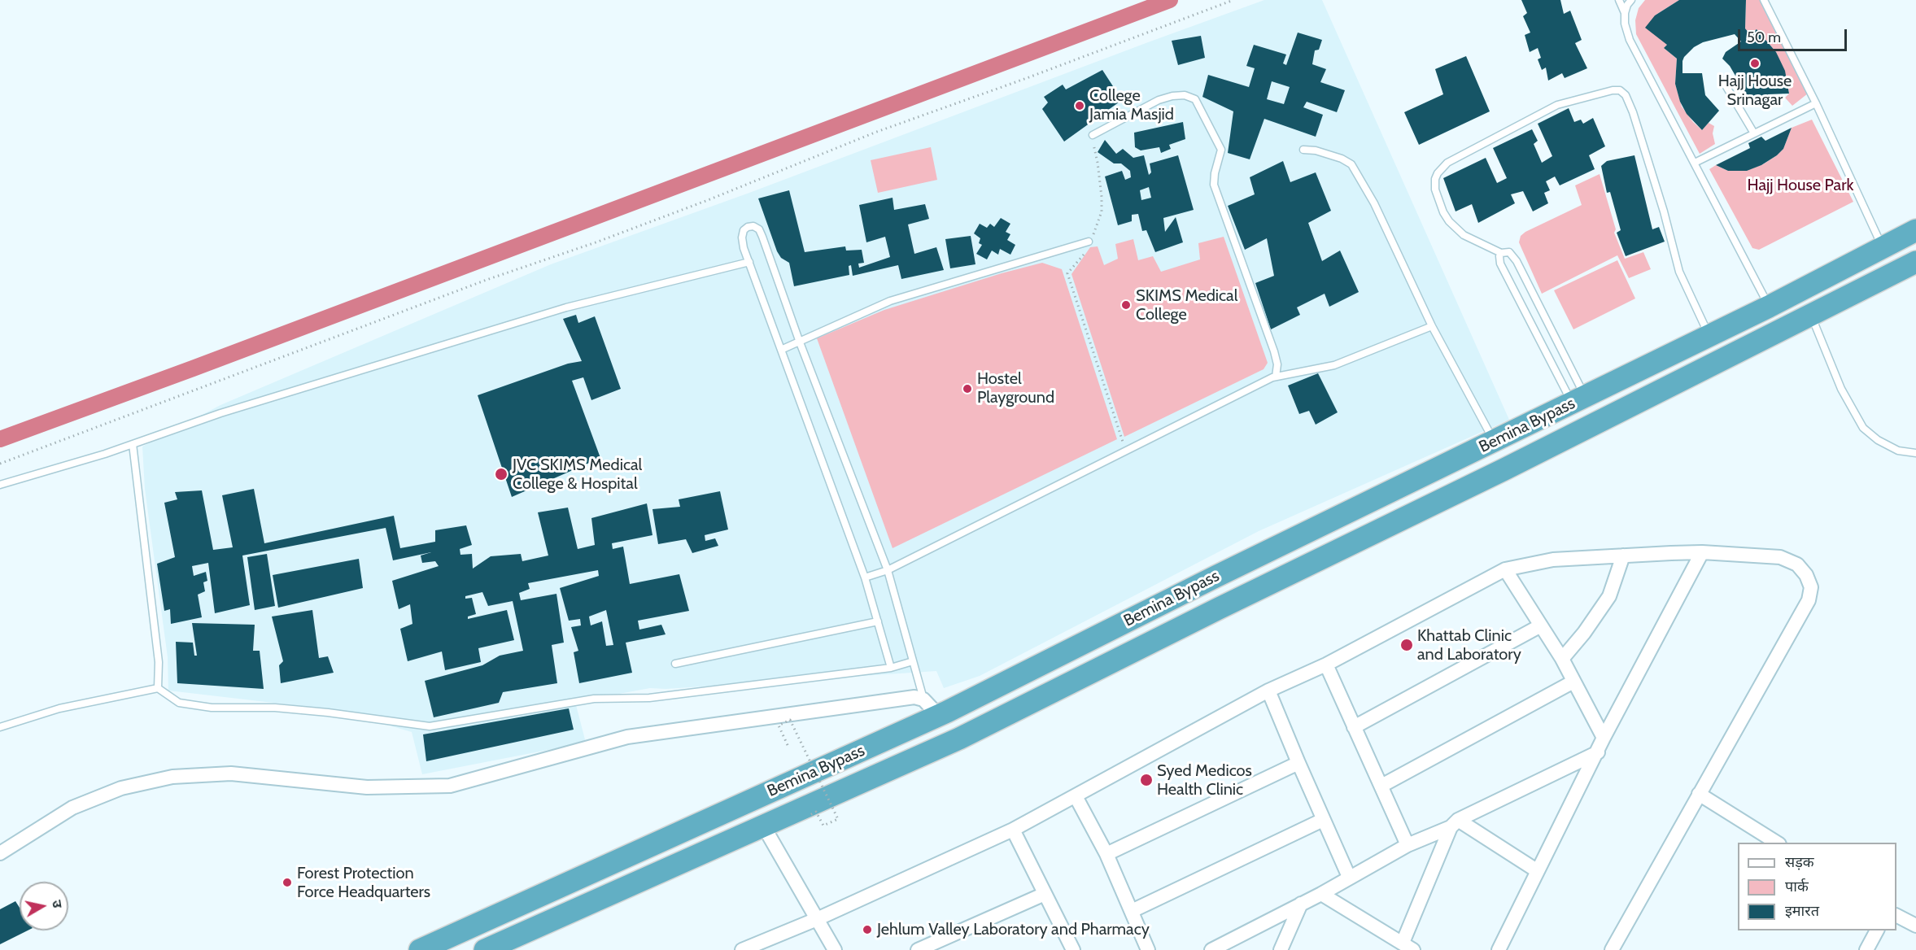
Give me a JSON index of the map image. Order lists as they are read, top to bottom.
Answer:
{
  "streets": {
    "highway": ["Bemina Bypass"]
  },
  "parks": ["Hajj House Park"],
  "places": [
    "Hajj House Srinagar",
    "College Jamia Masjid",
    "SKIMS Medical College",
    "Hostel Playground",
    "JVC SKIMS Medical College & Hospital",
    "Khattab Clinic and Laboratory",
    "Syed Medicos Health Clinic",
    "Forest Protection Force Headquarters",
    "Jehlum Valley Laboratory and Pharmacy"
  ],
  "legend": ["सड़क", "पार्क", "इमारत"],
  "scale_bar": "50 m",
  "north": "right"
}
